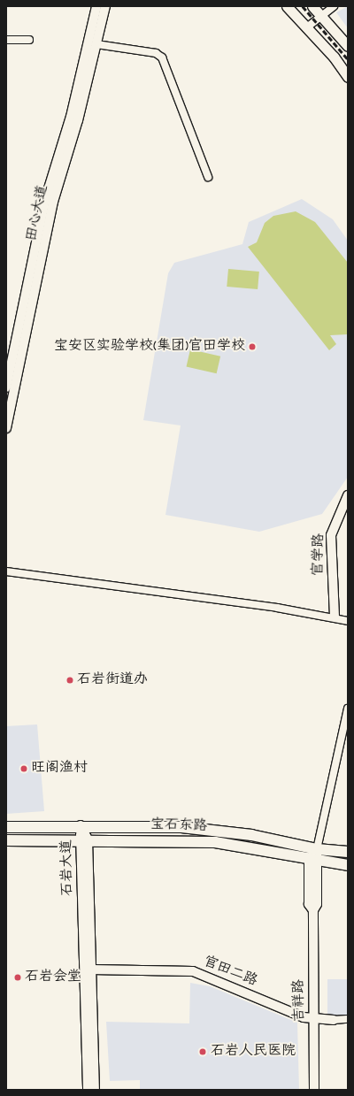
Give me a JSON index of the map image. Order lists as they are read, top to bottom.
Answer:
{
  "streets": {
    "main road": ["宝石东路"],
    "street": [
      "田心大道",
      "官学路",
      "石岩大道",
      "官田二路",
      "吉祥路"
    ]
  },
  "crossings": [
    ["宝石东路", "石岩大道"],
    ["宝石东路", "吉祥路"],
    ["石岩大道", "官田二路"],
    ["官田二路", "吉祥路"]
  ],
  "places": [
    "宝安区实验学校(集团)官田学校",
    "石岩街道办",
    "旺阁渔村",
    "石岩会堂",
    "石岩人民医院"
  ]
}
